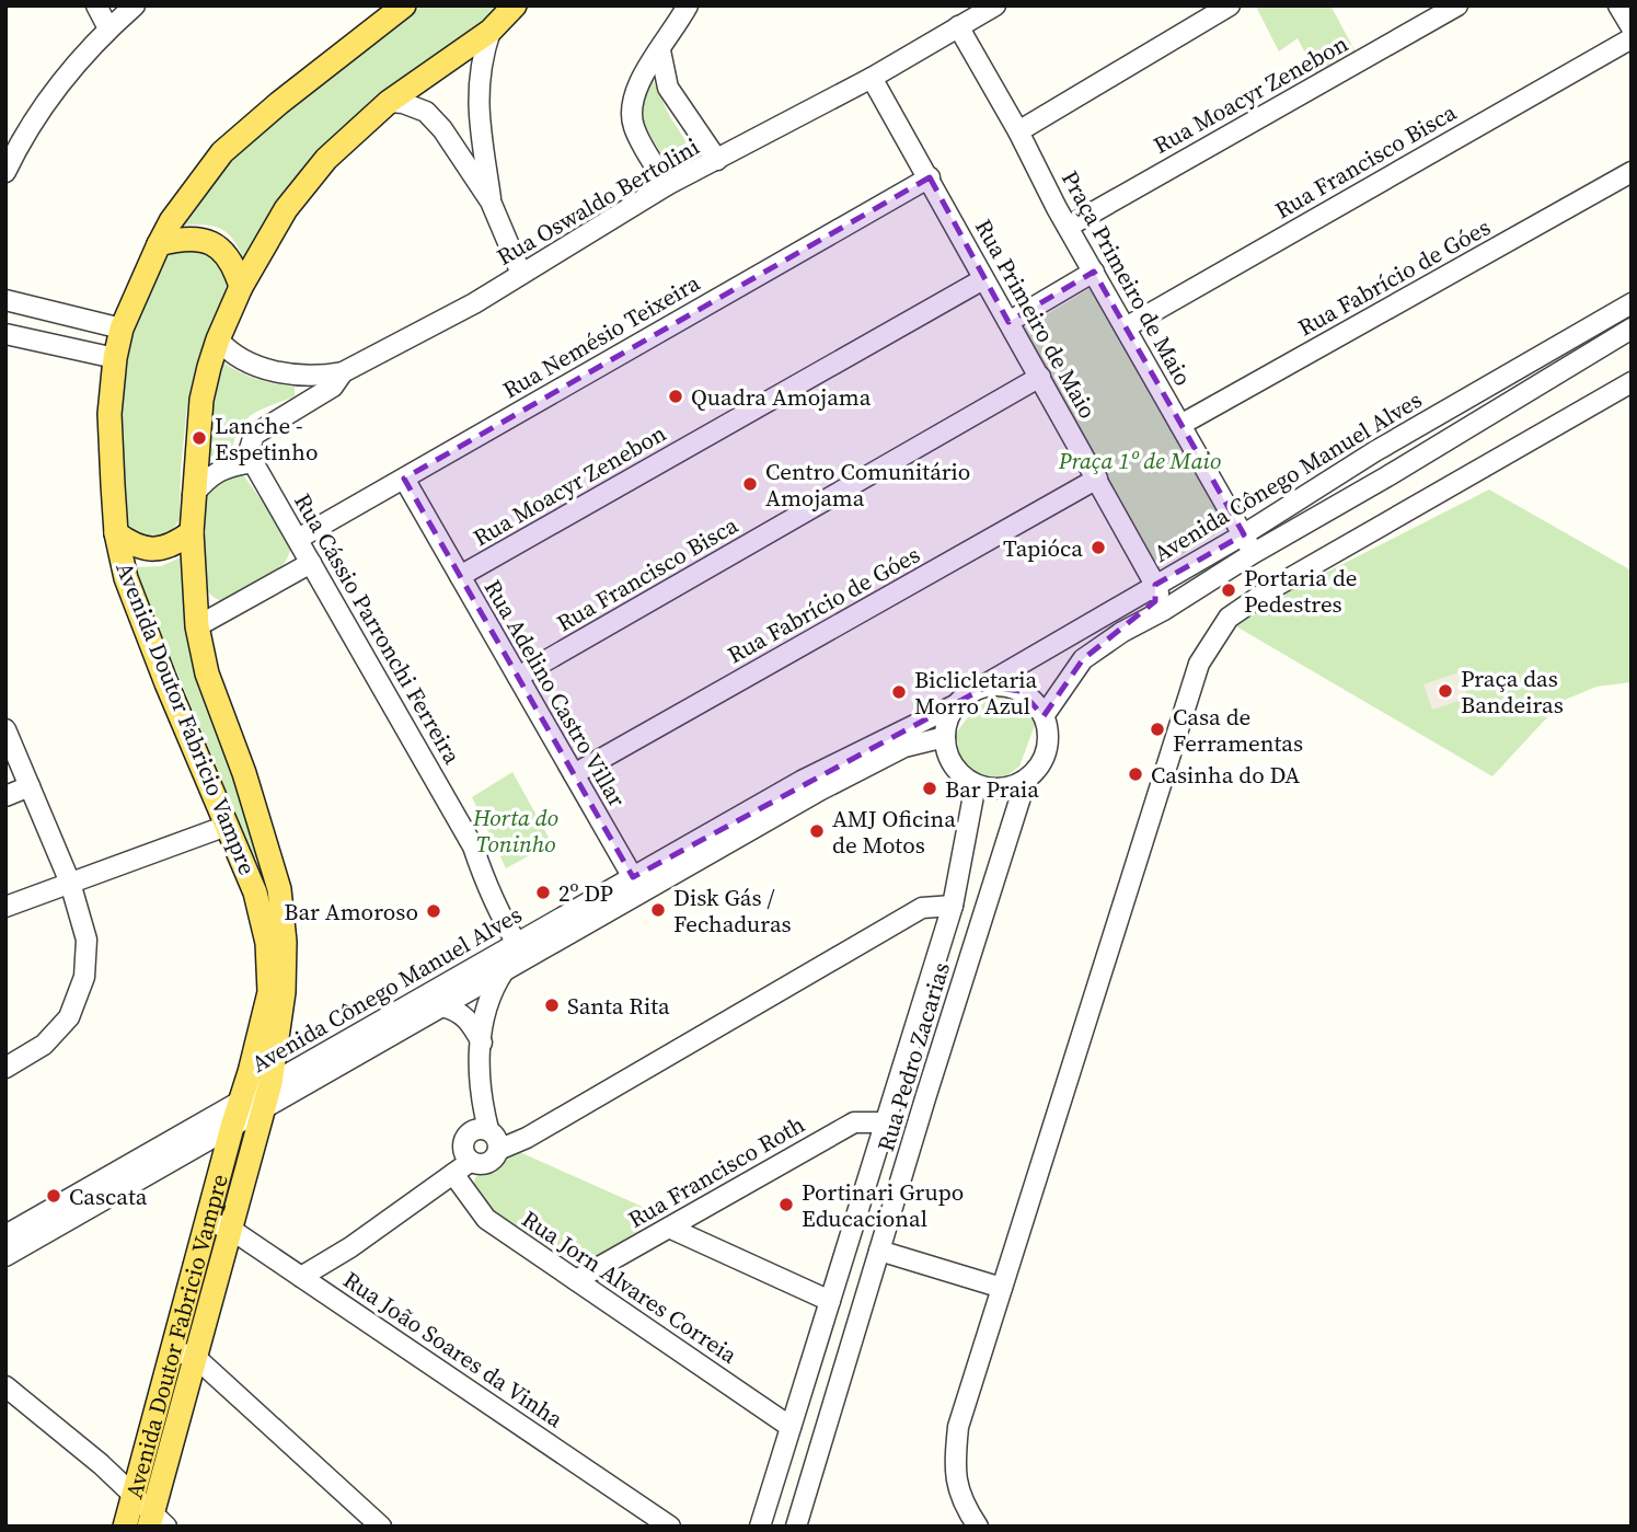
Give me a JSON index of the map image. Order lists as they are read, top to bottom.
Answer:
{
  "streets": {
    "main road": ["Avenida Doutor Fabricio Vampre"],
    "street": [
      "Rua Moacyr Zenebon",
      "Rua Francisco Bisca",
      "Rua Oswaldo Bertolini",
      "Rua Fabrício de Góes",
      "Praça Primeiro de Maio",
      "Rua Primeiro de Maio",
      "Rua Nemésio Teixeira",
      "Avenida Cônego Manuel Alves",
      "Rua Cássio Parronchi Ferreira",
      "Rua Adelino Castro Villar",
      "Rua Pedro Zacarias",
      "Rua Francisco Roth",
      "Rua Jorn Alvares Correia",
      "Rua João Soares da Vinha"
    ]
  },
  "crossings": [
    ["Rua Moacyr Zenebon", "Praça Primeiro de Maio"],
    ["Rua Moacyr Zenebon", "Rua Primeiro de Maio"],
    ["Rua Moacyr Zenebon", "Rua Adelino Castro Villar"],
    ["Rua Francisco Bisca", "Praça Primeiro de Maio"],
    ["Rua Francisco Bisca", "Rua Primeiro de Maio"],
    ["Rua Francisco Bisca", "Rua Adelino Castro Villar"],
    ["Rua Oswaldo Bertolini", "Praça Primeiro de Maio"],
    ["Rua Oswaldo Bertolini", "Rua Primeiro de Maio"],
    ["Rua Oswaldo Bertolini", "Avenida Doutor Fabricio Vampre"],
    ["Rua Fabrício de Góes", "Praça Primeiro de Maio"],
    ["Rua Fabrício de Góes", "Rua Primeiro de Maio"],
    ["Rua Fabrício de Góes", "Rua Adelino Castro Villar"],
    ["Praça Primeiro de Maio", "Avenida Cônego Manuel Alves"],
    ["Rua Primeiro de Maio", "Rua Nemésio Teixeira"],
    ["Rua Primeiro de Maio", "Avenida Cônego Manuel Alves"],
    ["Rua Nemésio Teixeira", "Rua Cássio Parronchi Ferreira"],
    ["Rua Nemésio Teixeira", "Rua Adelino Castro Villar"],
    ["Avenida Cônego Manuel Alves", "Rua Cássio Parronchi Ferreira"],
    ["Avenida Cônego Manuel Alves", "Rua Adelino Castro Villar"],
    ["Avenida Cônego Manuel Alves", "Avenida Doutor Fabricio Vampre"],
    ["Avenida Cônego Manuel Alves", "Rua Pedro Zacarias"],
    ["Avenida Doutor Fabricio Vampre", "Rua João Soares da Vinha"],
    ["Rua Pedro Zacarias", "Rua Francisco Roth"],
    ["Rua Pedro Zacarias", "Rua Jorn Alvares Correia"],
    ["Rua Francisco Roth", "Rua Jorn Alvares Correia"]
  ],
  "parks": ["Praça 1º de Maio", "Horta do Toninho"],
  "places": [
    "Quadra Amojama",
    "Lanche - Espetinho",
    "Centro Comunitário Amojama",
    "Tapióca",
    "Portaria de Pedestres",
    "Praça das Bandeiras",
    "Biclicletaria Morro Azul",
    "Casa de Ferramentas",
    "Casinha do DA",
    "Bar Praia",
    "AMJ Oficina de Motos",
    "2º DP",
    "Disk Gás / Fechaduras",
    "Bar Amoroso",
    "Santa Rita",
    "Cascata",
    "Portinari Grupo Educacional"
  ]
}
